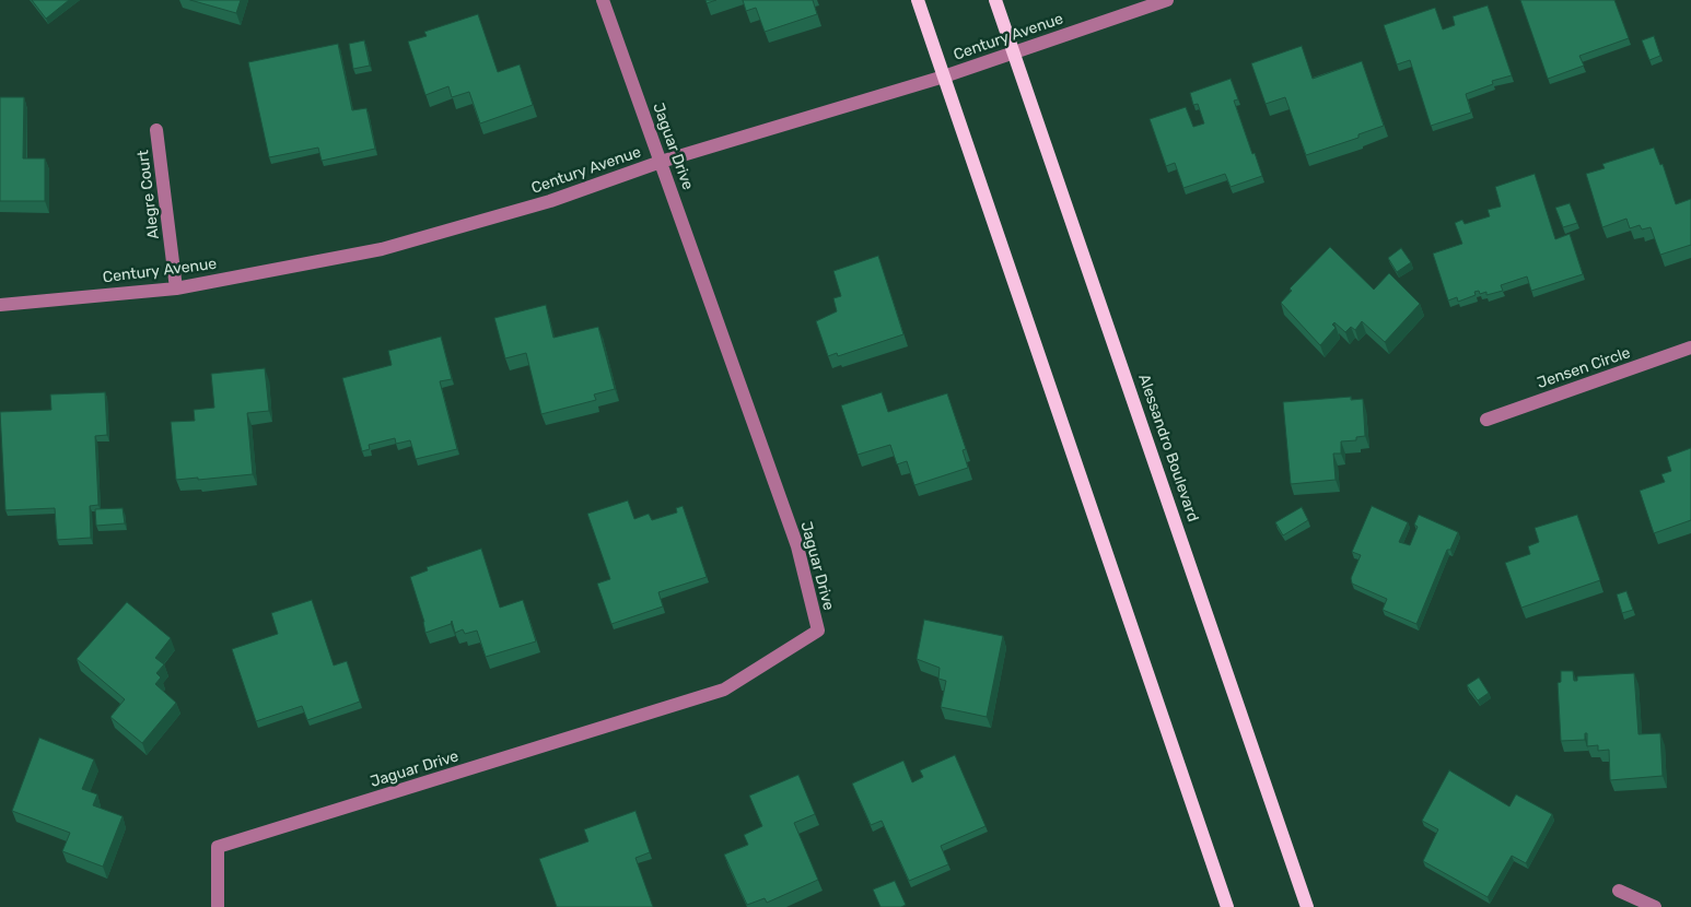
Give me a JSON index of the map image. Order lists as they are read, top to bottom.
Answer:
{
  "streets": {
    "main road": ["Alessandro Boulevard"],
    "street": [
      "Century Avenue",
      "Jaguar Drive",
      "Alegre Court",
      "Jensen Circle"
    ]
  },
  "crossings": [
    ["Century Avenue", "Jaguar Drive"],
    ["Century Avenue", "Alegre Court"],
    ["Century Avenue", "Alessandro Boulevard"]
  ]
}
